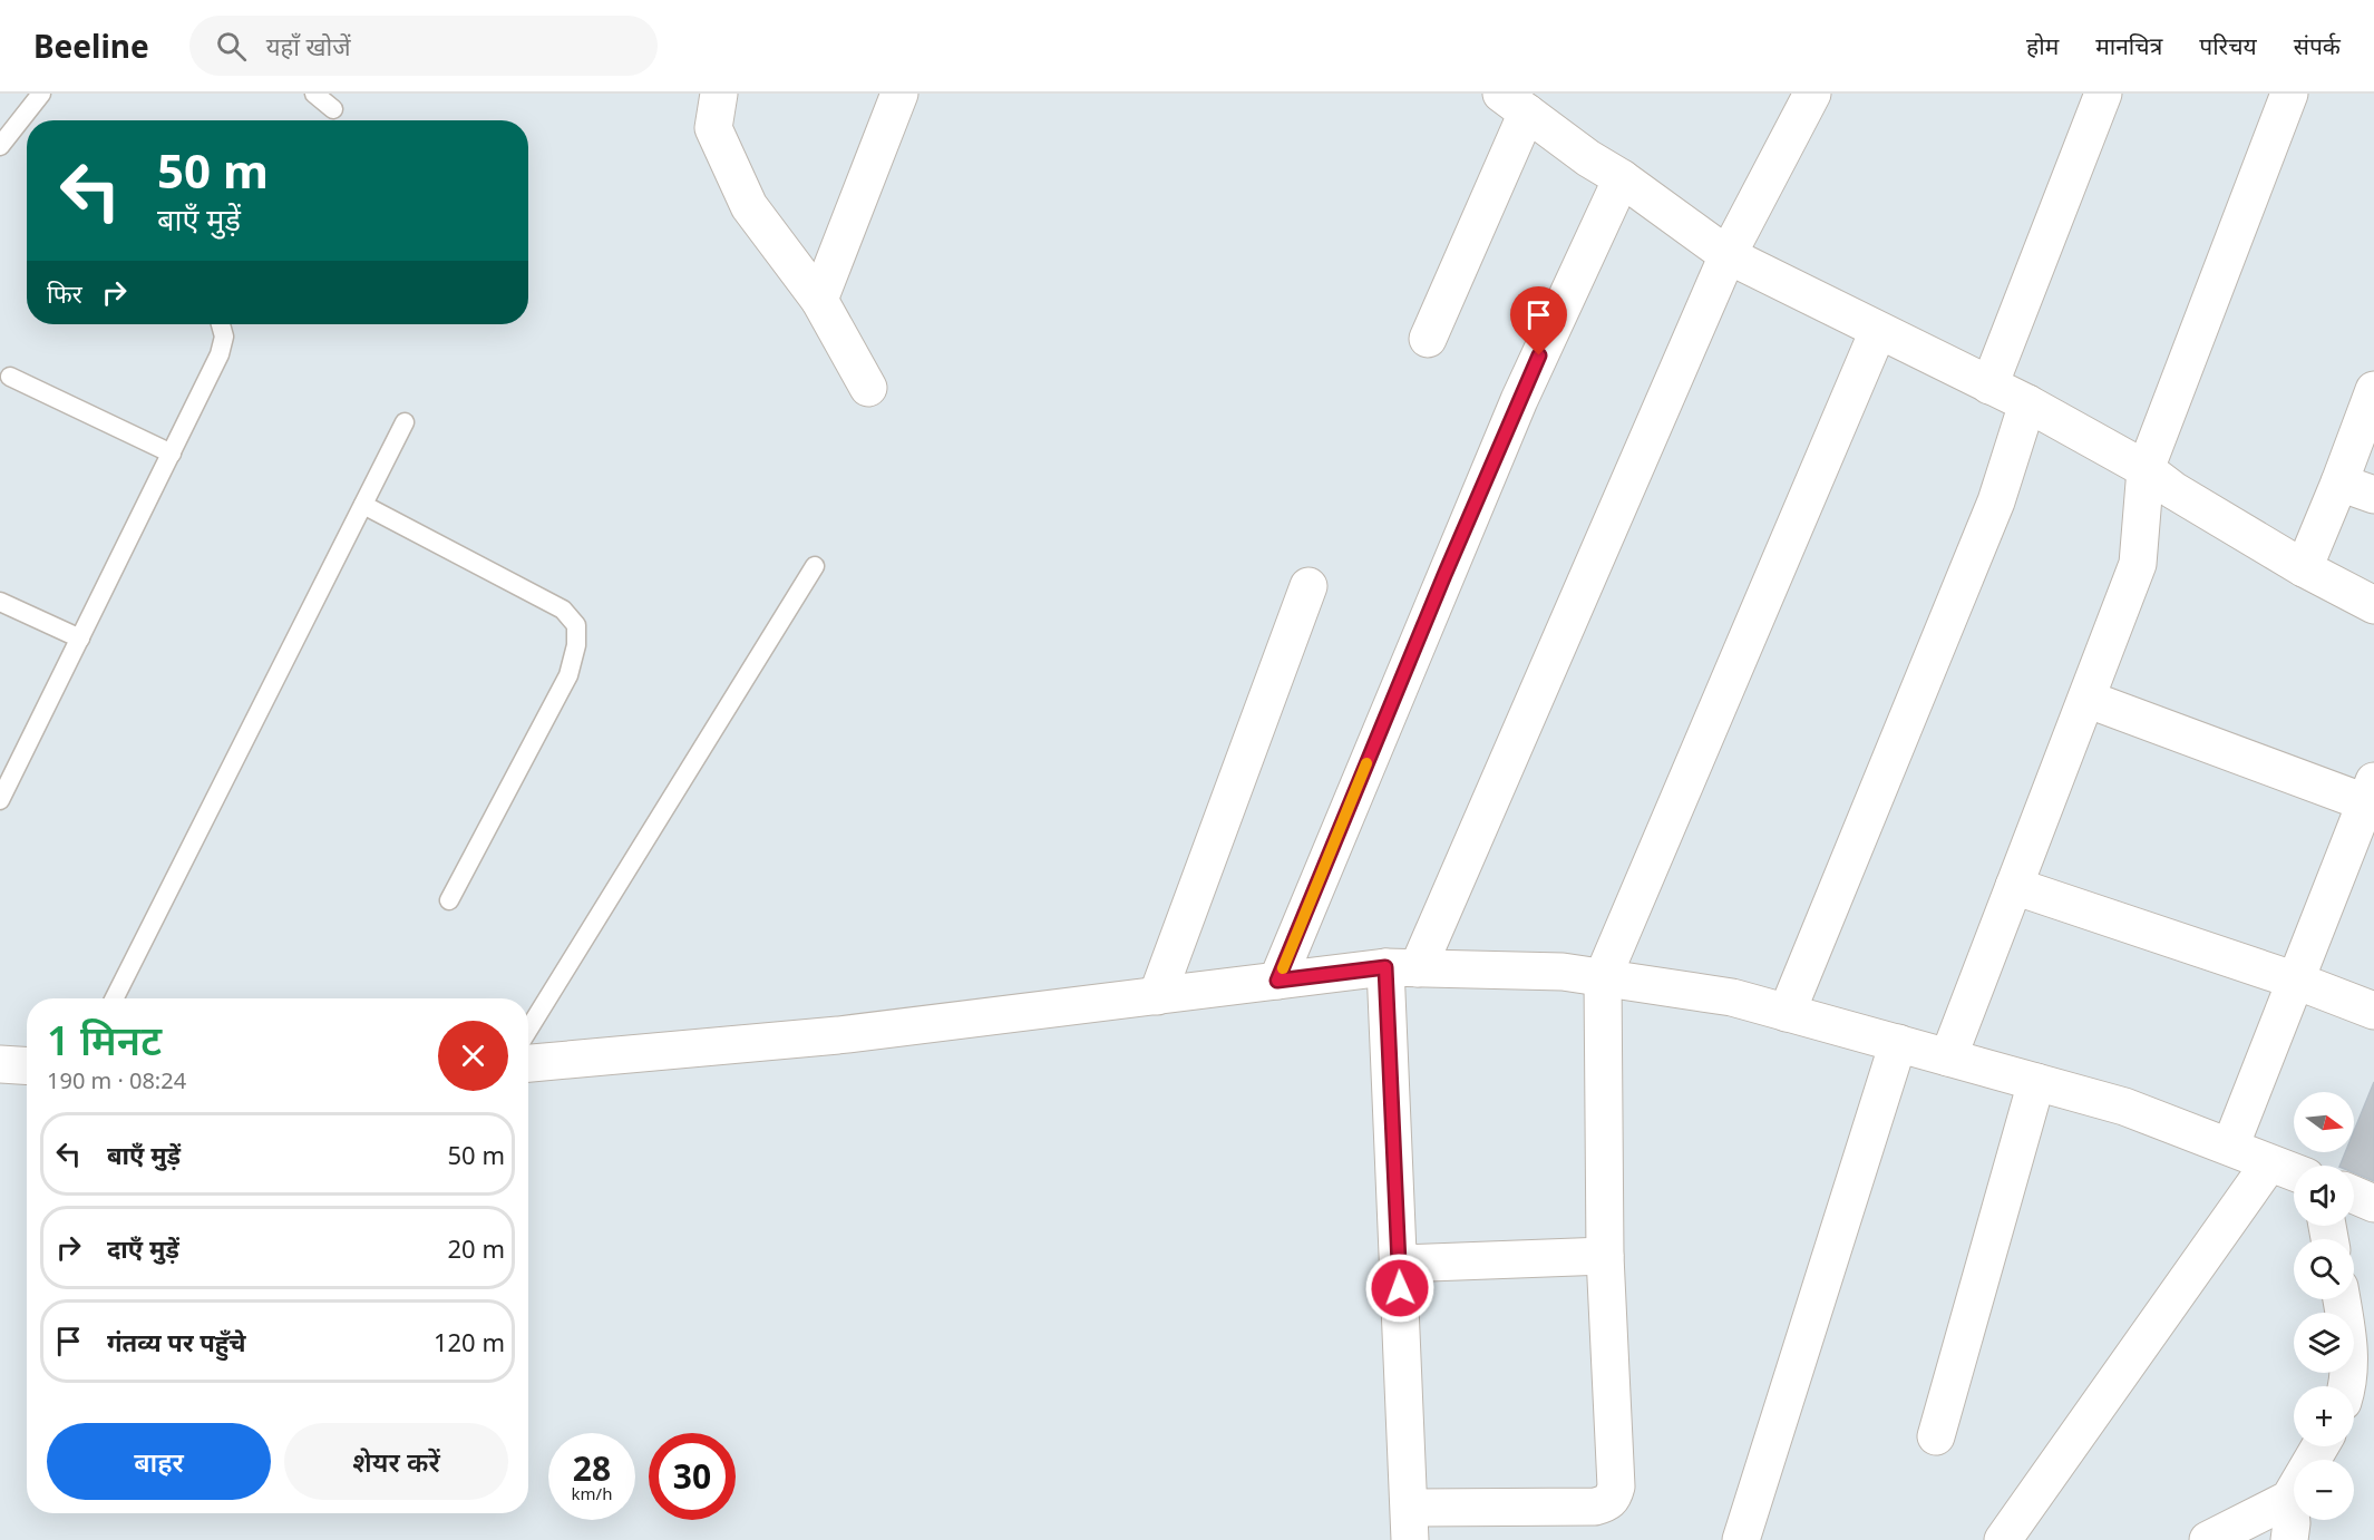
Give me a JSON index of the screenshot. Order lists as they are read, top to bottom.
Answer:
{
  "north": "right",
  "page": {
    "header": "Beeline",
    "search": "यहाँ खोजें",
    "nav": [
      "होम",
      "मानचित्र",
      "परिचय",
      "संपर्क"
    ],
    "turn": ["50 m", "बाएँ मुड़ें"],
    "then": "फिर",
    "heading": ["1 मिनट", "190 m · 08:24"],
    "map_buttons": ["+", "−"],
    "list": [
      {
        "name": "बाएँ मुड़ें",
        "value": "50 m"
      },
      {
        "name": "दाएँ मुड़ें",
        "value": "20 m"
      },
      {
        "name": "गंतव्य पर पहुँचे",
        "value": "120 m"
      }
    ],
    "buttons": ["बाहर", "शेयर करें"],
    "speed": "28 km/h",
    "limit": "30"
  }
}
